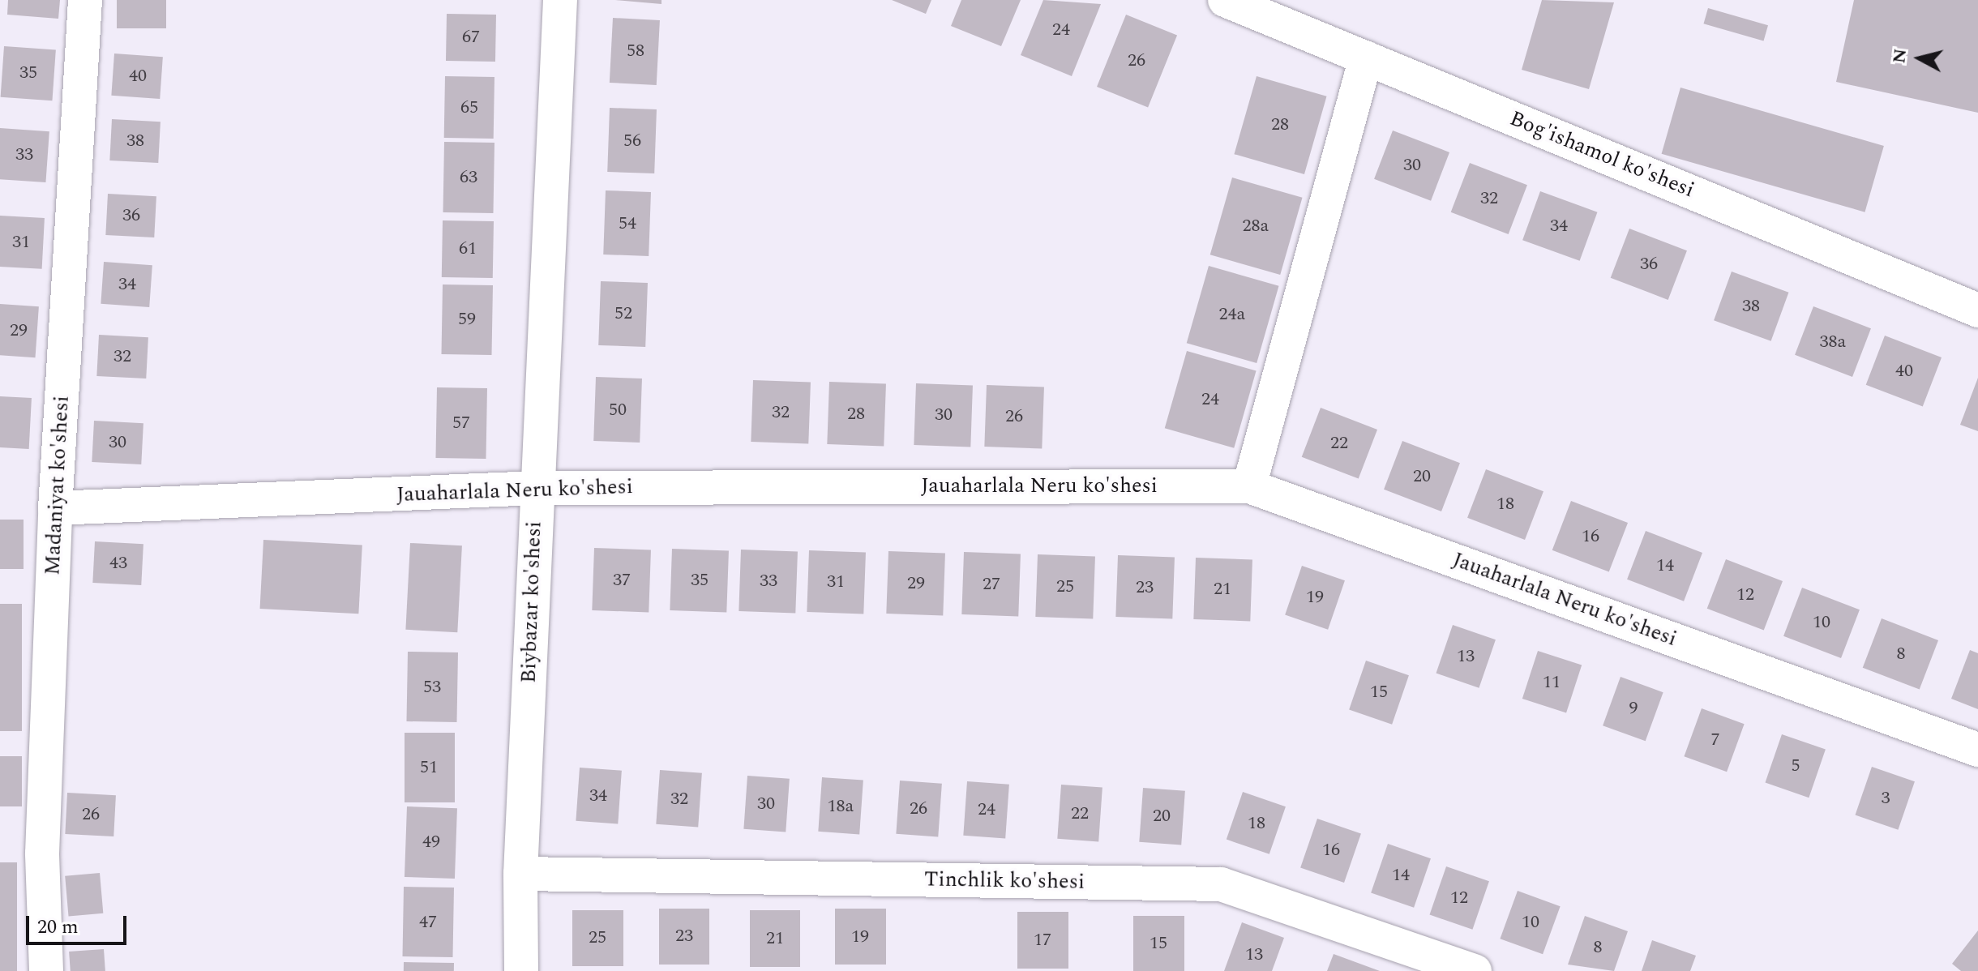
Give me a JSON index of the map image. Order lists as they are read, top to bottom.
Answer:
{
  "streets": {
    "street": [
      "Bog'ishamol ko'shesi",
      "Madaniyat ko'shesi",
      "Jauaharlala Neru ko'shesi",
      "Biybazar ko'shesi",
      "Tinchlik ko'shesi"
    ]
  },
  "crossings": [
    ["Madaniyat ko'shesi", "Jauaharlala Neru ko'shesi"],
    ["Jauaharlala Neru ko'shesi", "Biybazar ko'shesi"],
    ["Biybazar ko'shesi", "Tinchlik ko'shesi"]
  ],
  "house_numbers": [
    "24",
    "67",
    "58",
    "26",
    "35",
    "40",
    "65",
    "28",
    "38",
    "56",
    "33",
    "30",
    "63",
    "32",
    "36",
    "54",
    "28a",
    "34",
    "31",
    "61",
    "36",
    "34",
    "38",
    "52",
    "24a",
    "59",
    "29",
    "38a",
    "32",
    "40",
    "24",
    "50",
    "32",
    "28",
    "30",
    "26",
    "57",
    "30",
    "22",
    "20",
    "18",
    "16",
    "43",
    "14",
    "37",
    "35",
    "33",
    "31",
    "29",
    "27",
    "25",
    "23",
    "21",
    "12",
    "19",
    "10",
    "8",
    "13",
    "11",
    "53",
    "15",
    "9",
    "7",
    "5",
    "51",
    "34",
    "3",
    "32",
    "30",
    "18a",
    "26",
    "24",
    "22",
    "26",
    "20",
    "18",
    "49",
    "16",
    "14",
    "12",
    "47",
    "10",
    "23",
    "19",
    "25",
    "21",
    "17",
    "15",
    "8",
    "13"
  ],
  "scale_bar": "20 m",
  "north": "left"
}
